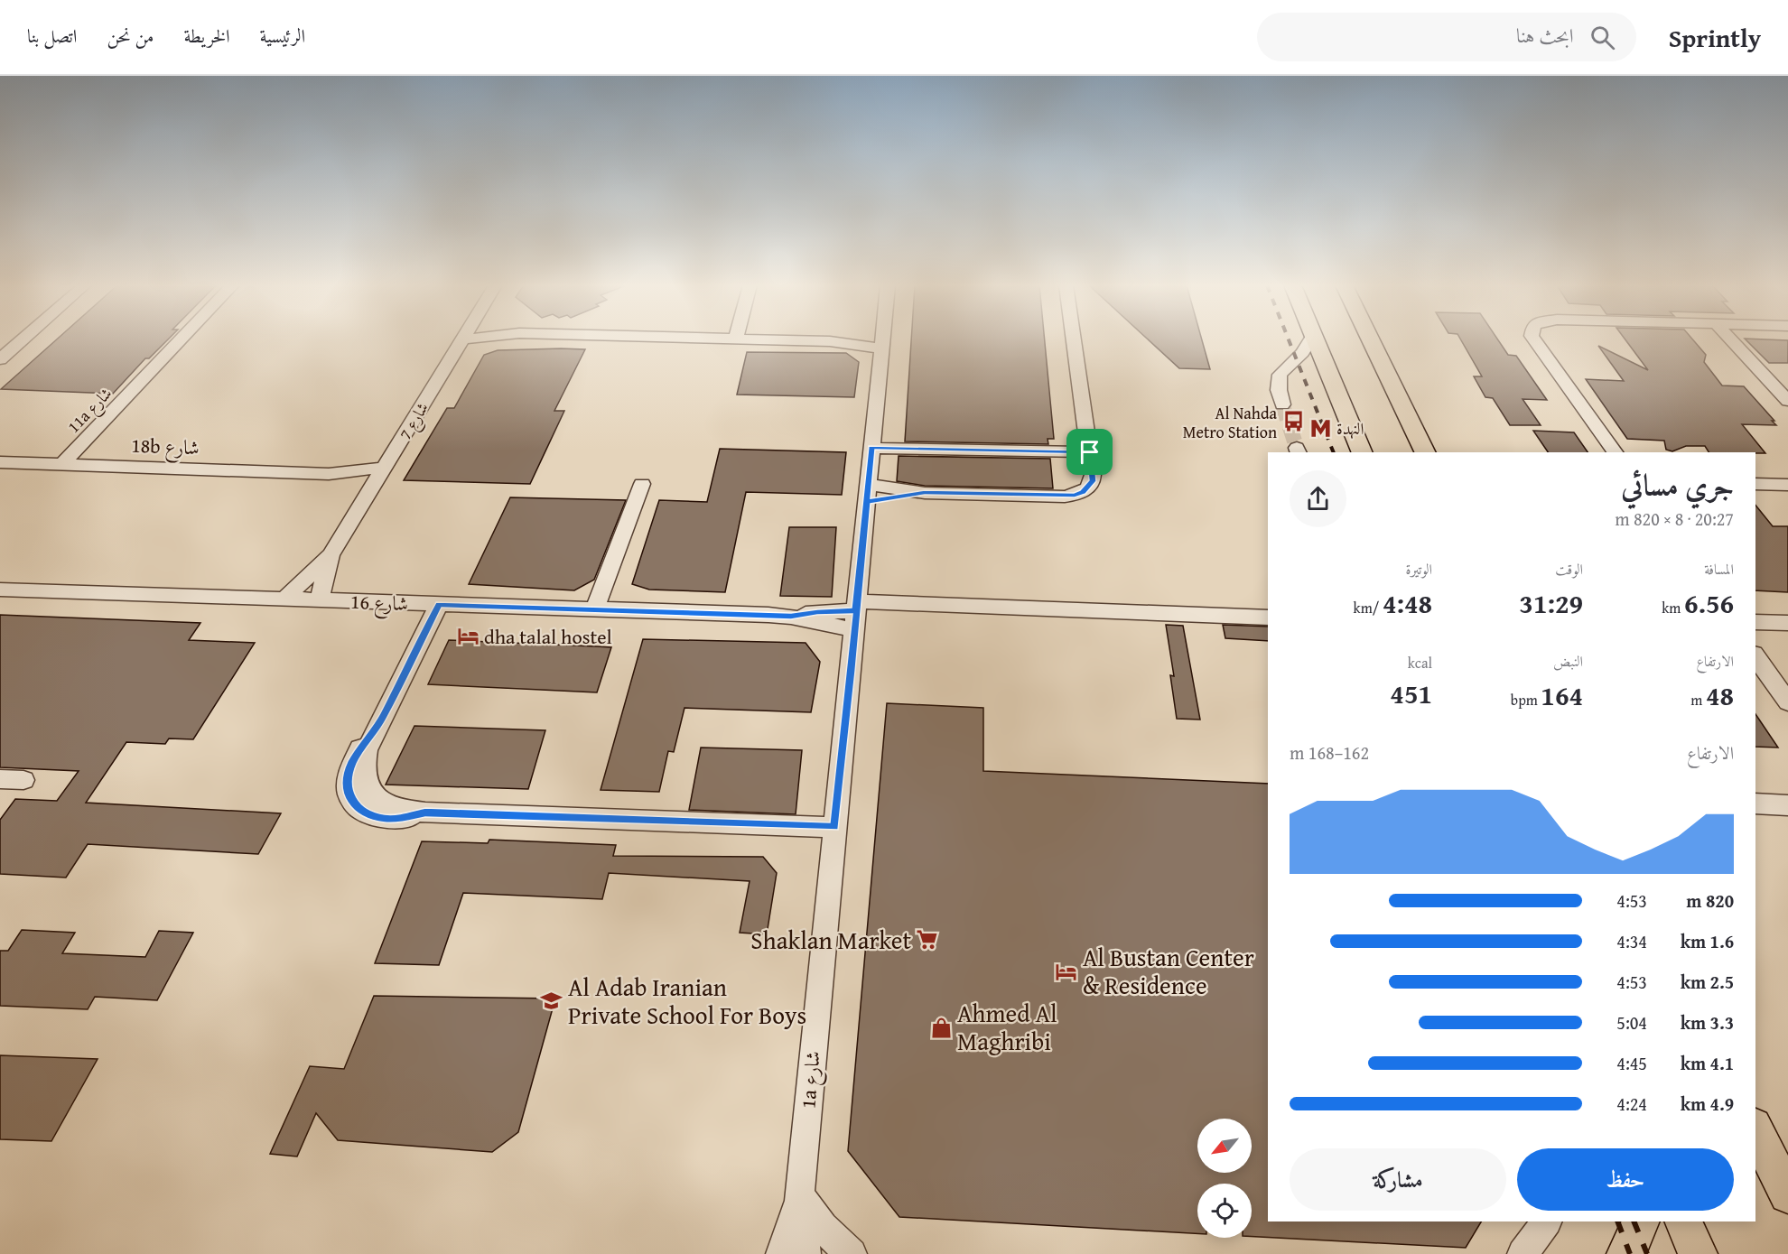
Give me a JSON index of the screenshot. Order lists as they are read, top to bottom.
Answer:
{
  "streets": {
    "street": [
      "11a شارع",
      "شارع 7",
      "18b شارع",
      "شارع 16",
      "1a شارع"
    ]
  },
  "crossings": [
    ["11a شارع", "18b شارع"],
    ["شارع 7", "18b شارع"],
    ["شارع 7", "شارع 16"],
    ["شارع 16", "1a شارع"]
  ],
  "places": {
    "bus stop": ["Al Nahda Metro Station"],
    "metro station": ["النهدة"],
    "hotel": ["dha talal hostel", "Al Bustan Center & Residence"],
    "supermarket": ["Shaklan Market"],
    "school or university": ["Al Adab Iranian Private School For Boys"],
    "shop": ["Ahmed Al Maghribi"]
  },
  "north": "bottom left",
  "page": {
    "header": "Sprintly",
    "search": "ابحث هنا",
    "nav": [
      "الرئيسية",
      "الخريطة",
      "من نحن",
      "اتصل بنا"
    ],
    "heading": ["جري مسائي", "20:27 · 8 × 820 m"],
    "stats": [
      ["المسافة", "6.56 km"],
      ["الوقت", "31:29"],
      ["الوتيرة", "4:48 /km"],
      ["الارتفاع", "48 m"],
      ["النبض", "164 bpm"],
      ["kcal", "451"]
    ],
    "chart": ["الارتفاع", "162–168 m"],
    "list": [
      {
        "name": "820 m",
        "note": "4:53"
      },
      {
        "name": "1.6 km",
        "note": "4:34"
      },
      {
        "name": "2.5 km",
        "note": "4:53"
      },
      {
        "name": "3.3 km",
        "note": "5:04"
      },
      {
        "name": "4.1 km",
        "note": "4:45"
      },
      {
        "name": "4.9 km",
        "note": "4:24"
      }
    ],
    "buttons": ["حفظ", "مشاركة"]
  }
}
